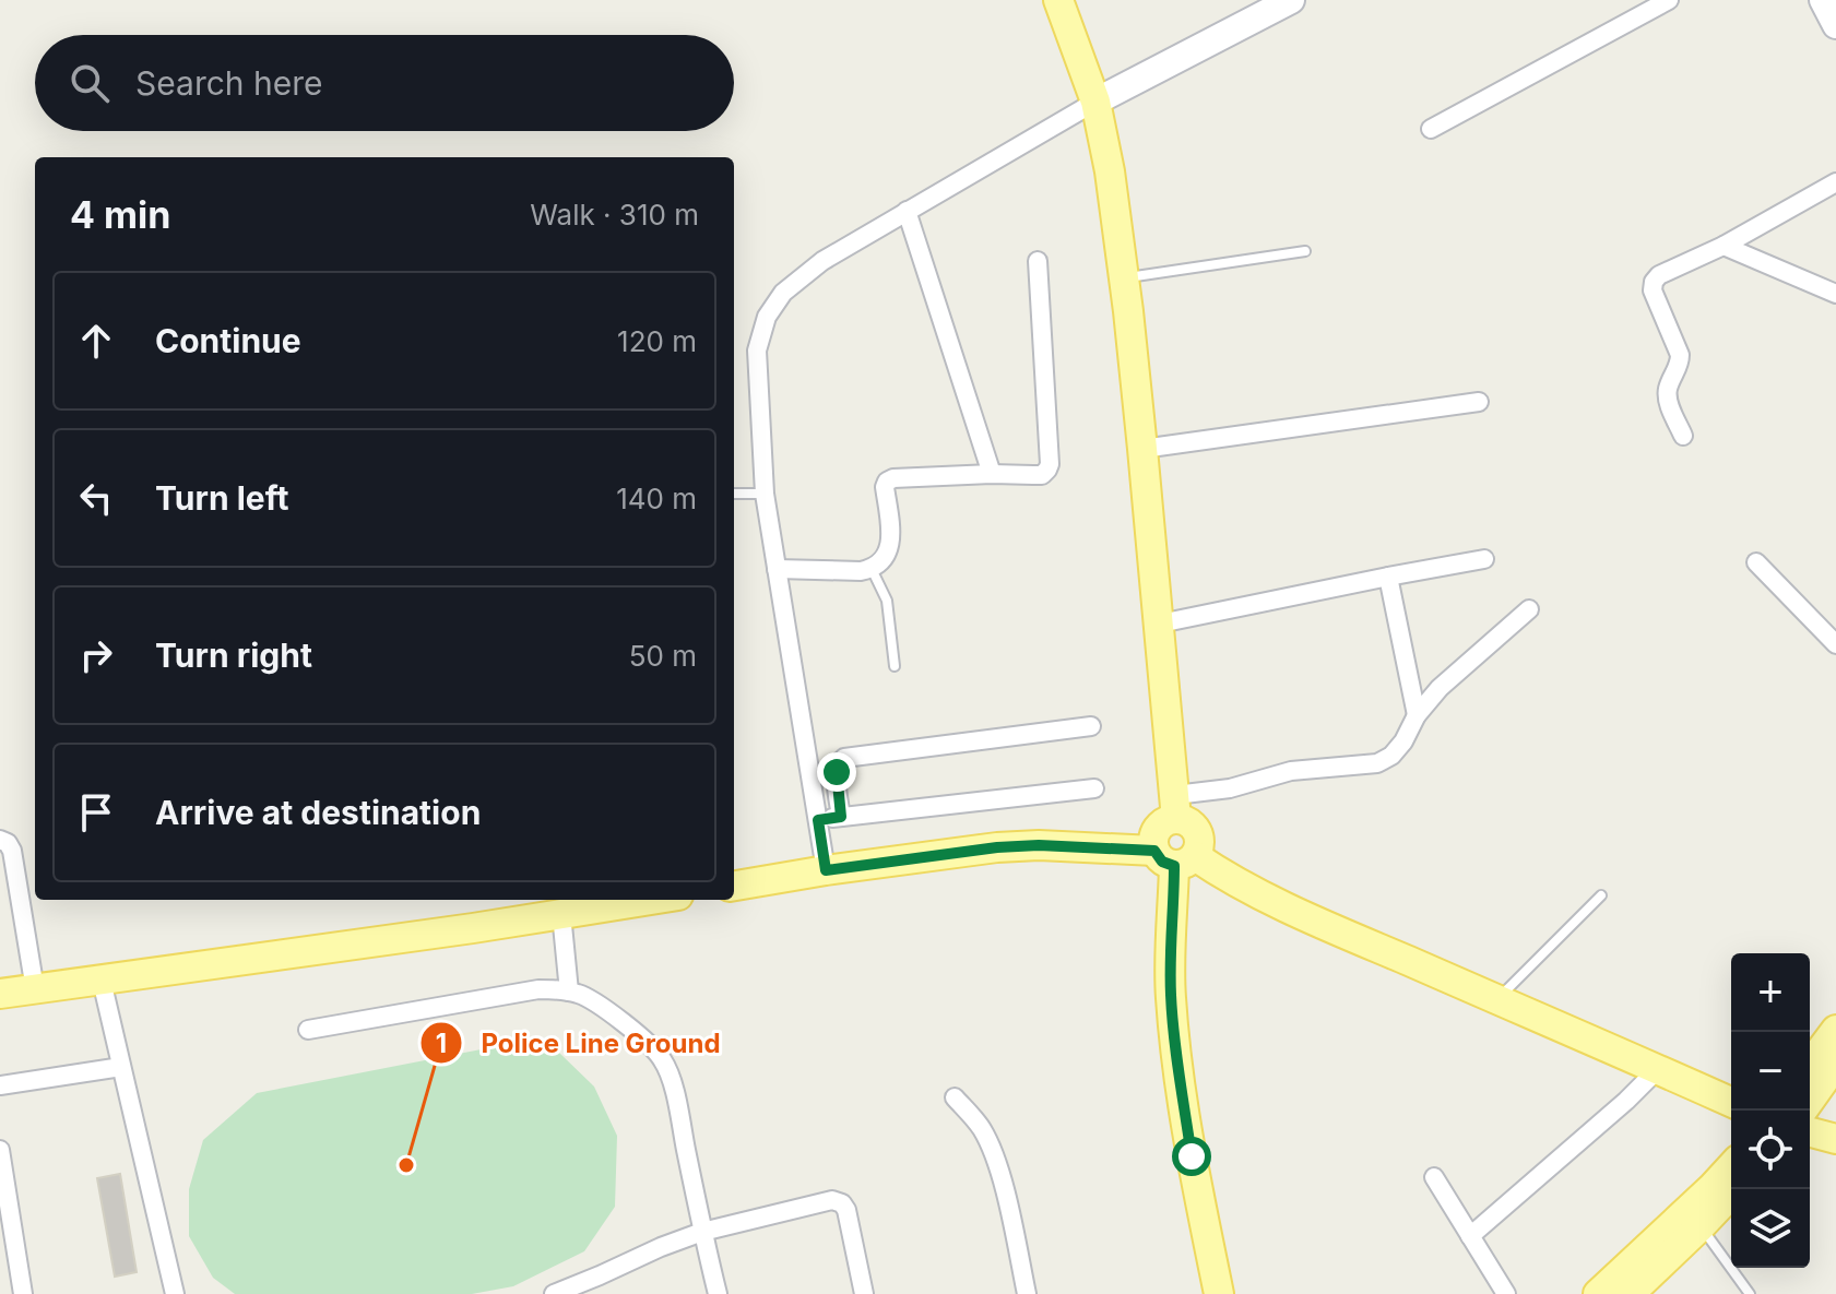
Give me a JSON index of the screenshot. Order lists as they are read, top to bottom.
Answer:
{
  "places": ["Police Line Ground"],
  "page": {
    "search": "Search here",
    "heading": ["4 min", "Walk · 310 m"],
    "list": [
      ["Continue", "120 m"],
      ["Turn left", "140 m"],
      ["Turn right", "50 m"],
      "Arrive at destination"
    ],
    "map_buttons": ["+", "−"]
  }
}
